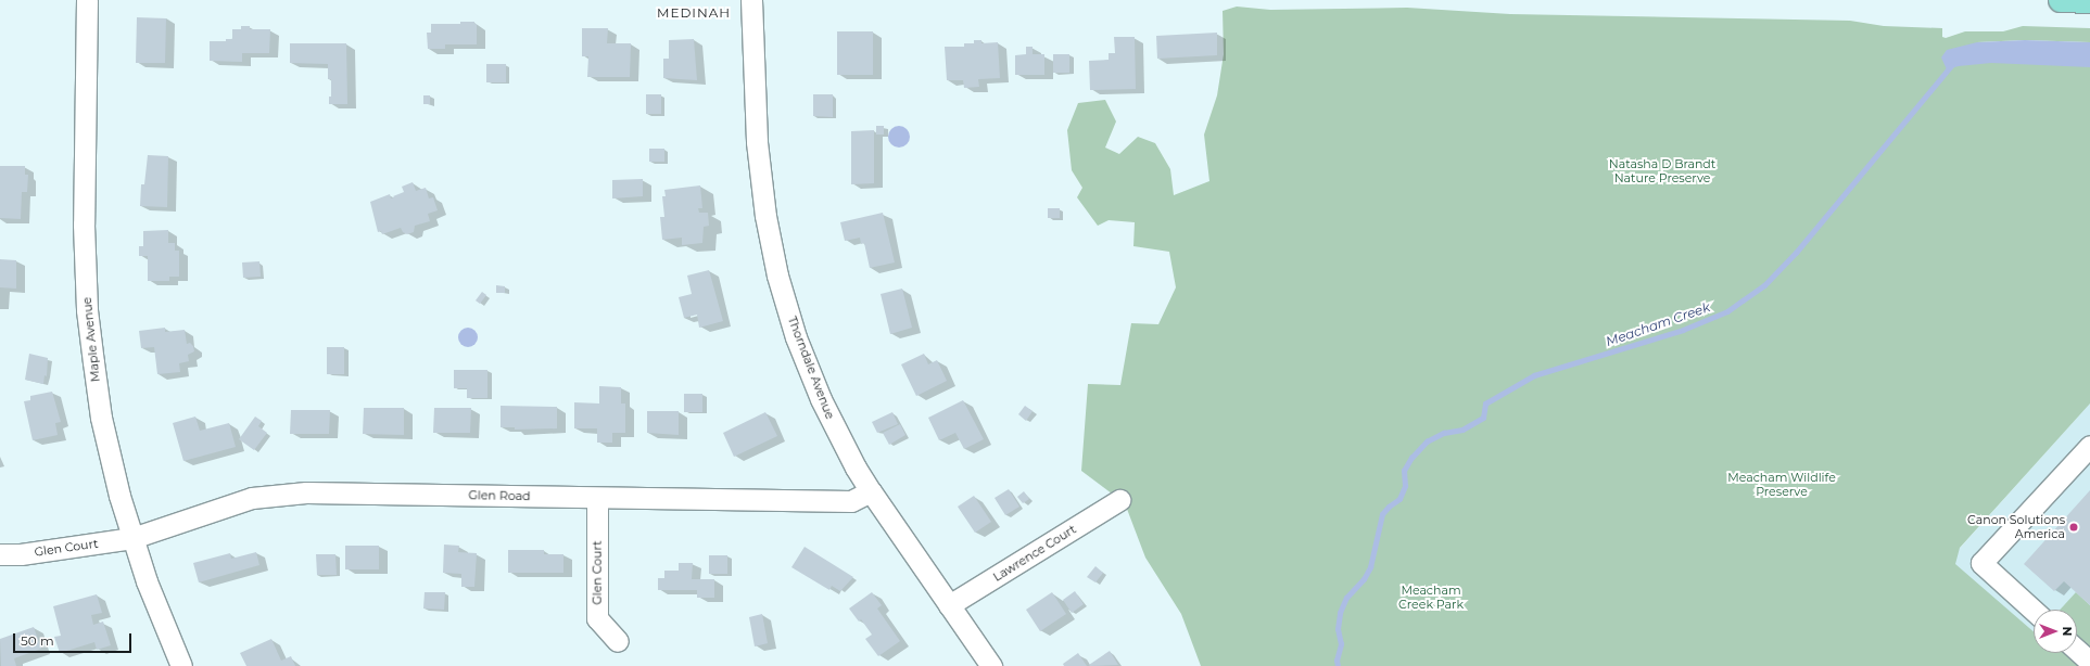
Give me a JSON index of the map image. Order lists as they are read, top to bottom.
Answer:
{
  "streets": {
    "street": [
      "Maple Avenue",
      "Thorndale Avenue",
      "Glen Road",
      "Glen Court",
      "Lawrence Court"
    ]
  },
  "crossings": [
    ["Maple Avenue", "Glen Road"],
    ["Maple Avenue", "Glen Court"],
    ["Thorndale Avenue", "Glen Road"],
    ["Thorndale Avenue", "Lawrence Court"],
    ["Glen Road", "Glen Court"]
  ],
  "districts": ["MEDINAH"],
  "water": ["Meacham Creek"],
  "parks": ["Natasha D Brandt Nature Preserve", "Meacham Wildlife Preserve", "Meacham Creek Park"],
  "places": ["Canon Solutions America"],
  "scale_bar": "50 m",
  "north": "right"
}
